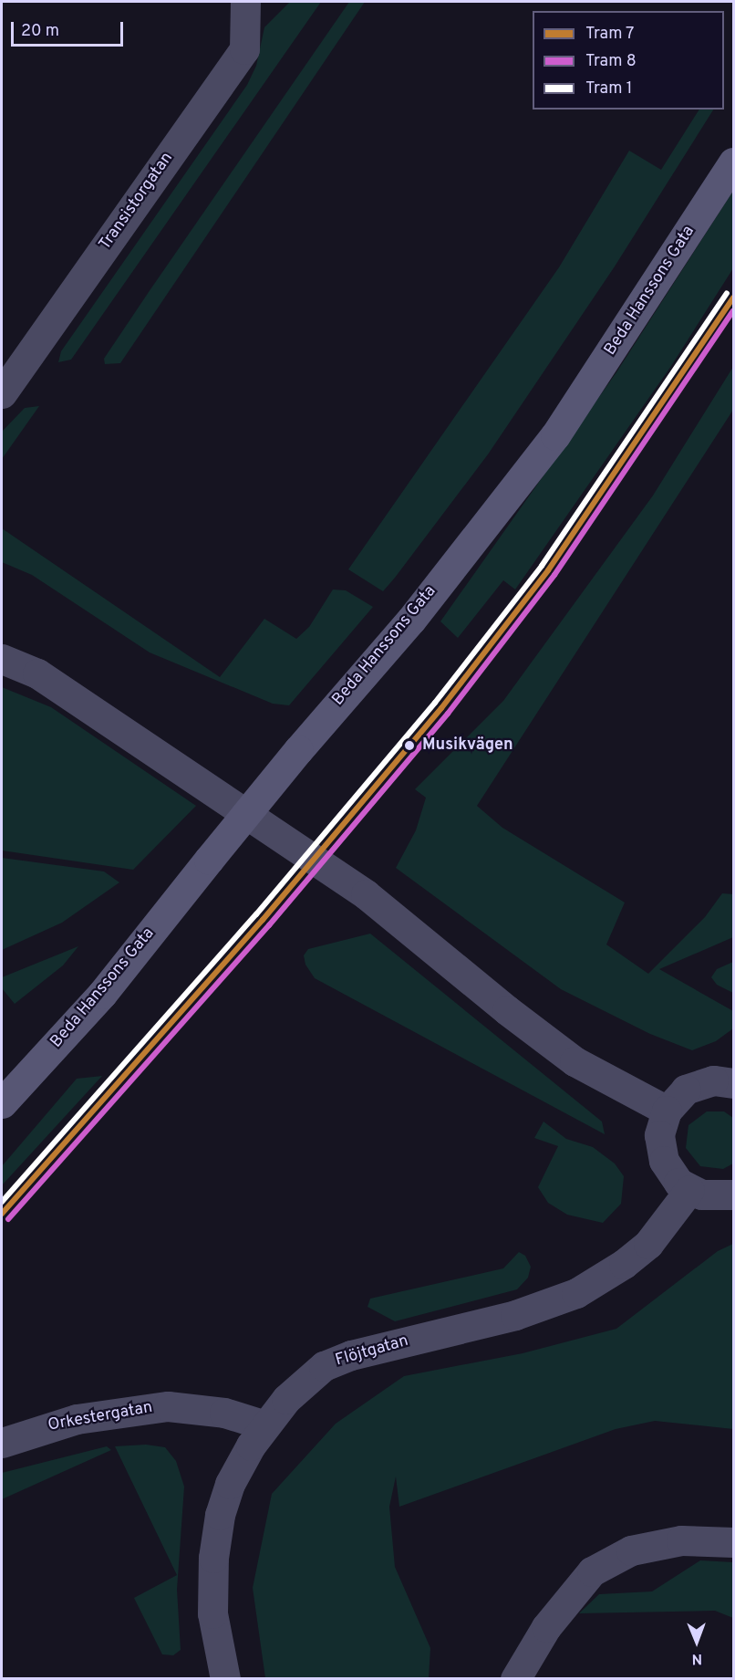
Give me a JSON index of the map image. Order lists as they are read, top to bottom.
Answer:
{
  "streets": {
    "street": [
      "Transistorgatan",
      "Beda Hanssons Gata",
      "Flöjtgatan",
      "Orkestergatan"
    ]
  },
  "crossings": [
    ["Flöjtgatan", "Orkestergatan"]
  ],
  "places": ["Musikvägen"],
  "lines": ["tram line 1", "tram line 7", "tram line 8"],
  "legend": ["Tram 7", "Tram 8", "Tram 1"],
  "scale_bar": "20 m",
  "north": "bottom"
}
